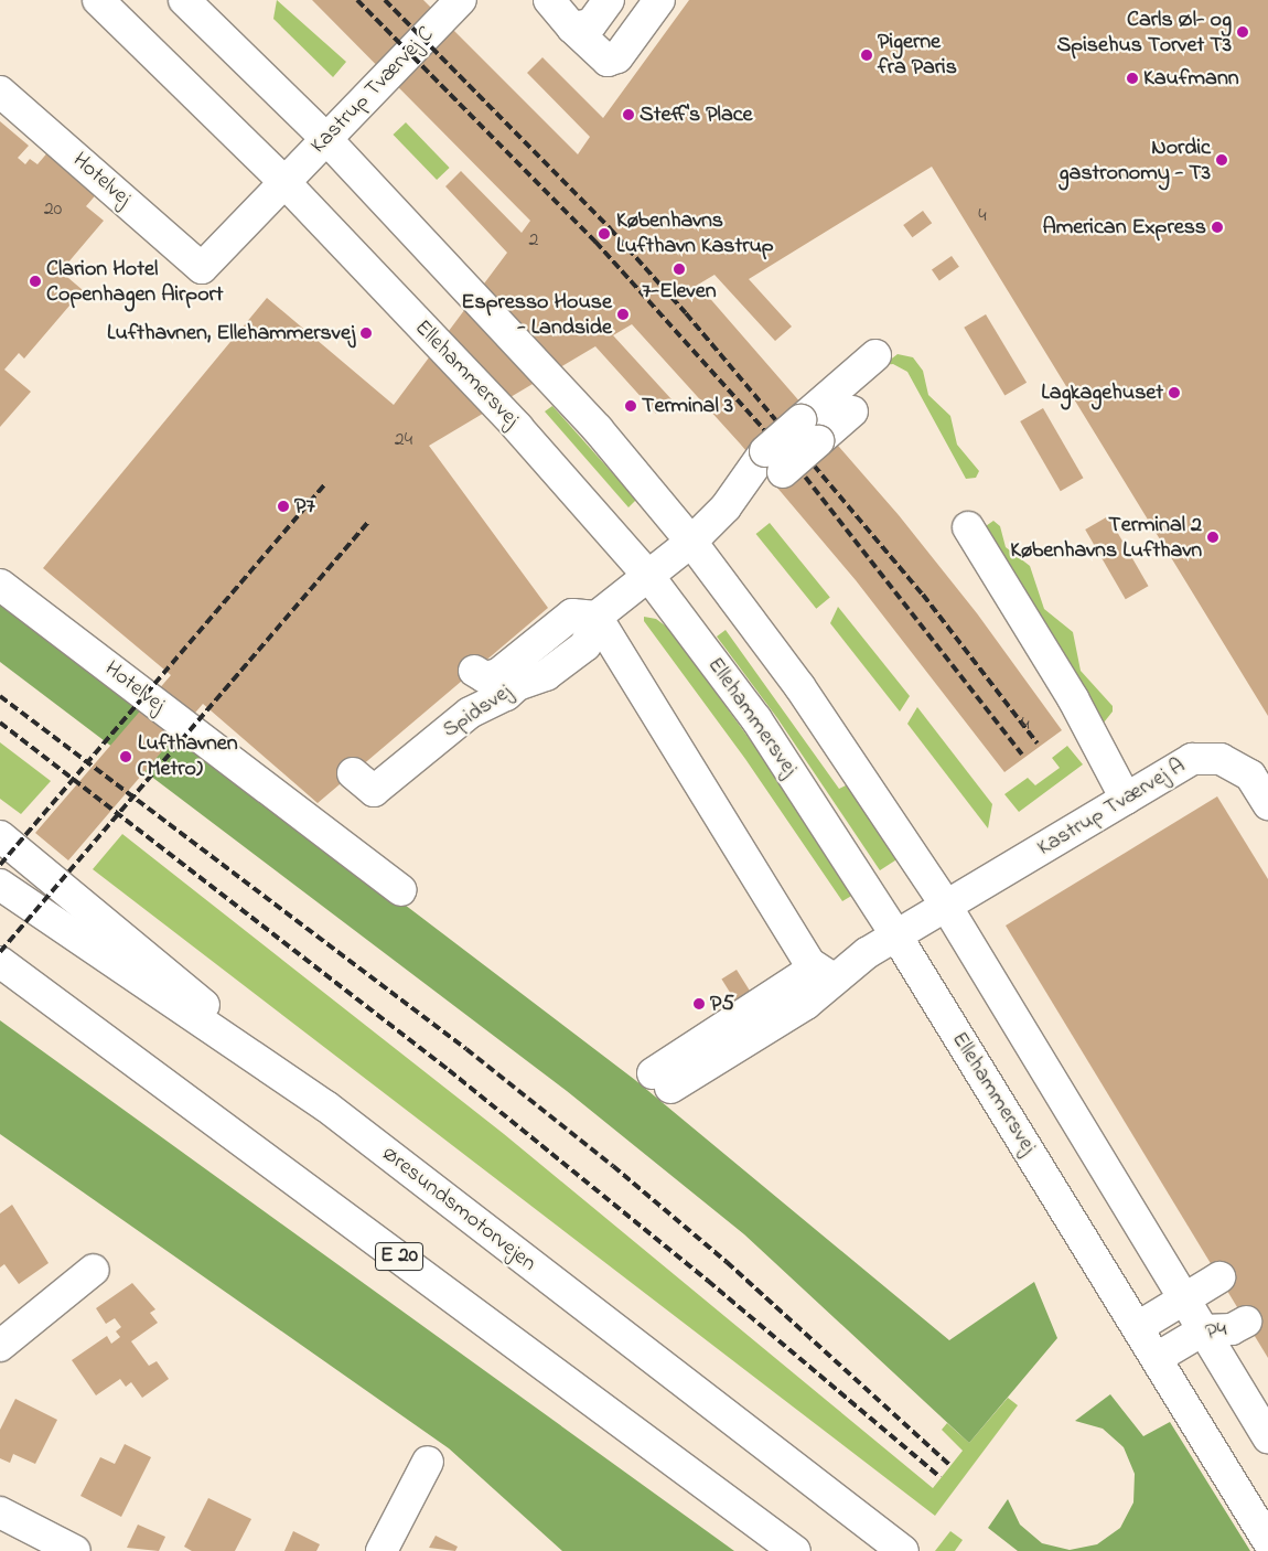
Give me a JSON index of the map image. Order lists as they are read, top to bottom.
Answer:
{
  "streets": {
    "main road": [
      "Kastrup Tværvej C",
      "Hotelvej",
      "Ellehammersvej",
      "Spidsvej",
      "Kastrup Tværvej A",
      "Øresundsmotorvejen",
      "E 20",
      "P4"
    ]
  },
  "crossings": [
    ["Kastrup Tværvej C", "Hotelvej"],
    ["Kastrup Tværvej C", "Ellehammersvej"],
    ["Ellehammersvej", "Kastrup Tværvej A"],
    ["Ellehammersvej", "P4"]
  ],
  "places": [
    "Carls Øl- og Spisehus Torvet T3",
    "Pigerne fra Paris",
    "Kaufmann",
    "Steff's Place",
    "Nordic gastronomy - T3",
    "American Express",
    "Københavns Lufthavn Kastrup",
    "7-Eleven",
    "Clarion Hotel Copenhagen Airport",
    "Espresso House - Landside",
    "Lufthavnen, Ellehammersvej",
    "Lagkagehuset",
    "Terminal 3",
    "P7",
    "Terminal 2 Københavns Lufthavn",
    "Lufthavnen (Metro)",
    "P5"
  ],
  "house_numbers": [
    "20",
    "4",
    "2",
    "24",
    "4"
  ]
}
